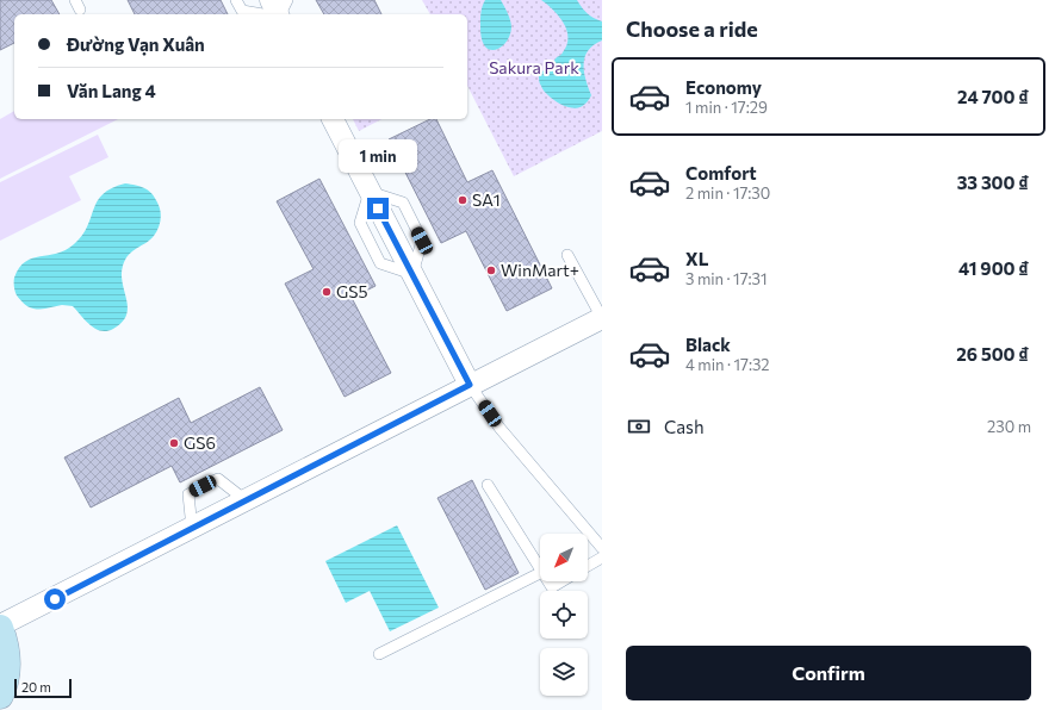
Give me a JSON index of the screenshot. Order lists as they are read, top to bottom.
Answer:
{
  "parks": ["Sakura Park"],
  "places": [
    "SA1",
    "WinMart+",
    "GS5",
    "GS6"
  ],
  "scale_bar": "20 m",
  "north": "bottom left",
  "page": {
    "heading": "Choose a ride",
    "banner": ["Đường Vạn Xuân", "Văn Lang 4"],
    "list": [
      {
        "name": "Economy",
        "note": "1 min · 17:29",
        "value": "24 700 ₫"
      },
      {
        "name": "Comfort",
        "note": "2 min · 17:30",
        "value": "33 300 ₫"
      },
      {
        "name": "XL",
        "note": "3 min · 17:31",
        "value": "41 900 ₫"
      },
      {
        "name": "Black",
        "note": "4 min · 17:32",
        "value": "26 500 ₫"
      }
    ],
    "bubble": "1 min",
    "pay": ["Cash", "230 m"],
    "buttons": "Confirm",
    "scale": "20 m"
  }
}
